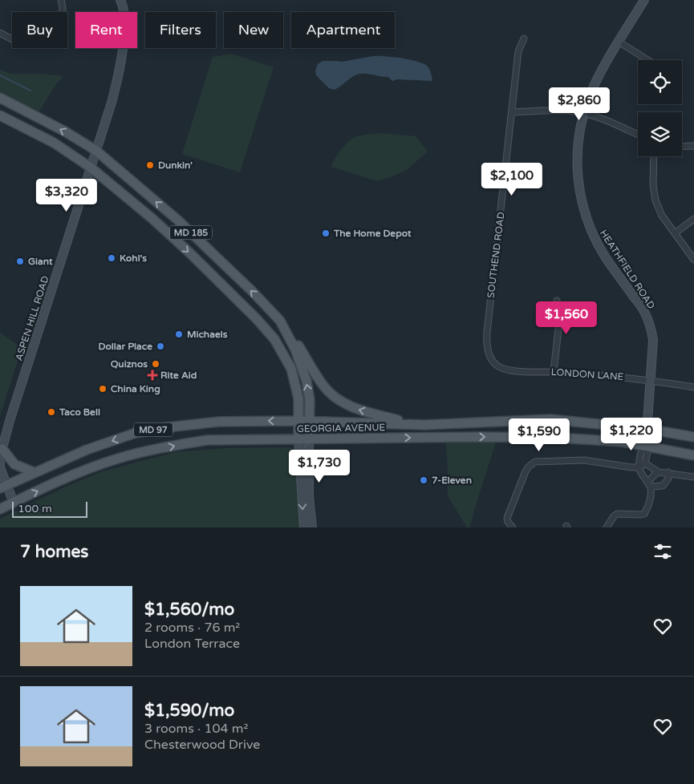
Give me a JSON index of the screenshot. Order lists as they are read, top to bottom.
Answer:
{
  "streets": {
    "main road": ["MD 185", "GEORGIA AVENUE", "MD 97"],
    "street": [
      "SOUTHEND ROAD",
      "HEATHFIELD ROAD",
      "ASPEN HILL ROAD",
      "LONDON LANE"
    ]
  },
  "crossings": [
    ["MD 185", "ASPEN HILL ROAD"],
    ["MD 185", "GEORGIA AVENUE"],
    ["SOUTHEND ROAD", "LONDON LANE"],
    ["HEATHFIELD ROAD", "LONDON LANE"],
    ["HEATHFIELD ROAD", "GEORGIA AVENUE"],
    ["ASPEN HILL ROAD", "GEORGIA AVENUE"]
  ],
  "places": {
    "other": [
      "Dunkin'",
      "The Home Depot",
      "Kohl's",
      "Giant",
      "Michaels",
      "Dollar Place",
      "Quiznos",
      "China King",
      "Taco Bell",
      "7-Eleven"
    ],
    "health": ["Rite Aid"]
  },
  "scale_bar": "100 m",
  "page": {
    "chip": [
      "Buy",
      "Rent",
      "Filters",
      "New",
      "Apartment"
    ],
    "price": [
      "$2,860",
      "$2,100",
      "$3,320",
      "$1,560",
      "$1,220",
      "$1,590",
      "$1,730"
    ],
    "scale": "100 m",
    "heading": "7 homes",
    "list": [
      {
        "name": "$1,560/mo",
        "note": "2 rooms · 76 m² · London Terrace"
      },
      {
        "name": "$1,590/mo",
        "note": "3 rooms · 104 m² · Chesterwood Drive"
      }
    ]
  }
}
